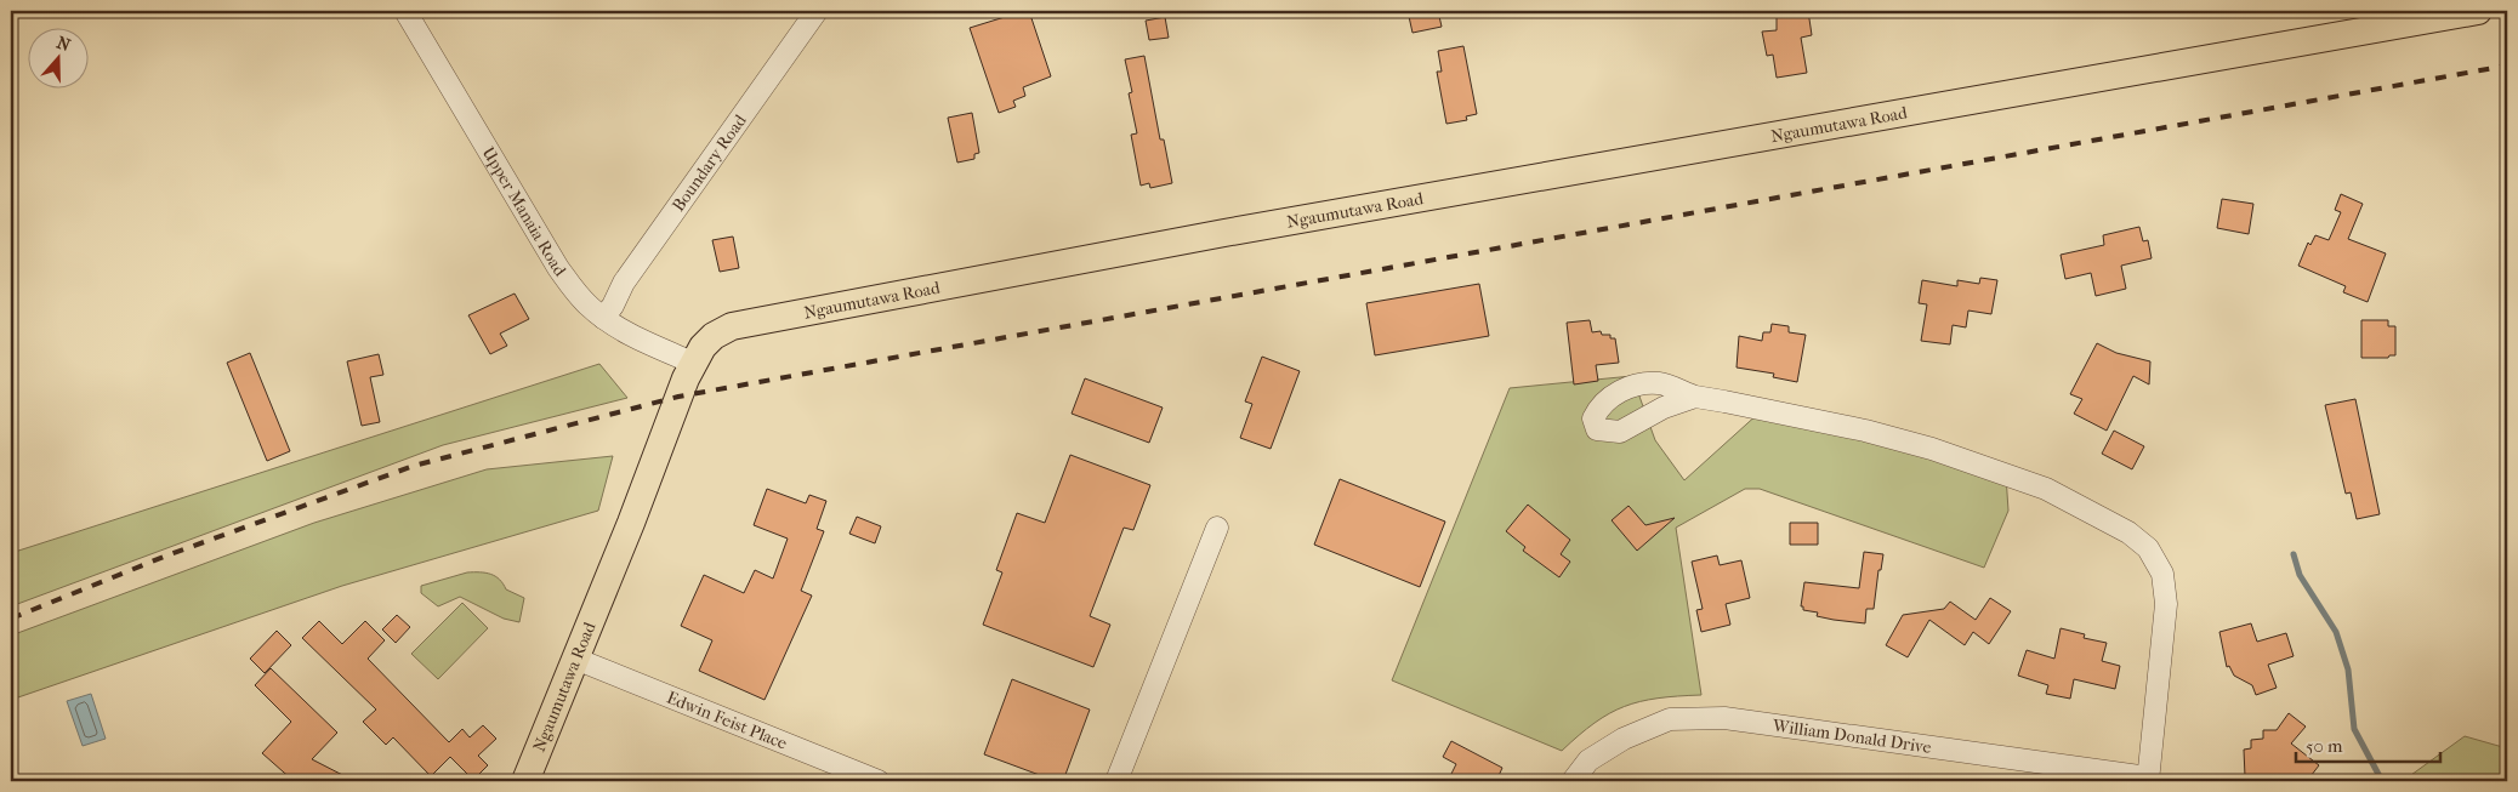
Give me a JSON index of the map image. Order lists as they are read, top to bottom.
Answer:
{
  "streets": {
    "main road": ["Ngaumutawa Road"],
    "street": [
      "Boundary Road",
      "Upper Manaia Road",
      "Edwin Feist Place",
      "William Donald Drive"
    ]
  },
  "crossings": [
    ["Ngaumutawa Road", "Upper Manaia Road"],
    ["Ngaumutawa Road", "Edwin Feist Place"],
    ["Boundary Road", "Upper Manaia Road"]
  ],
  "scale_bar": "50 m",
  "north": "top"
}
